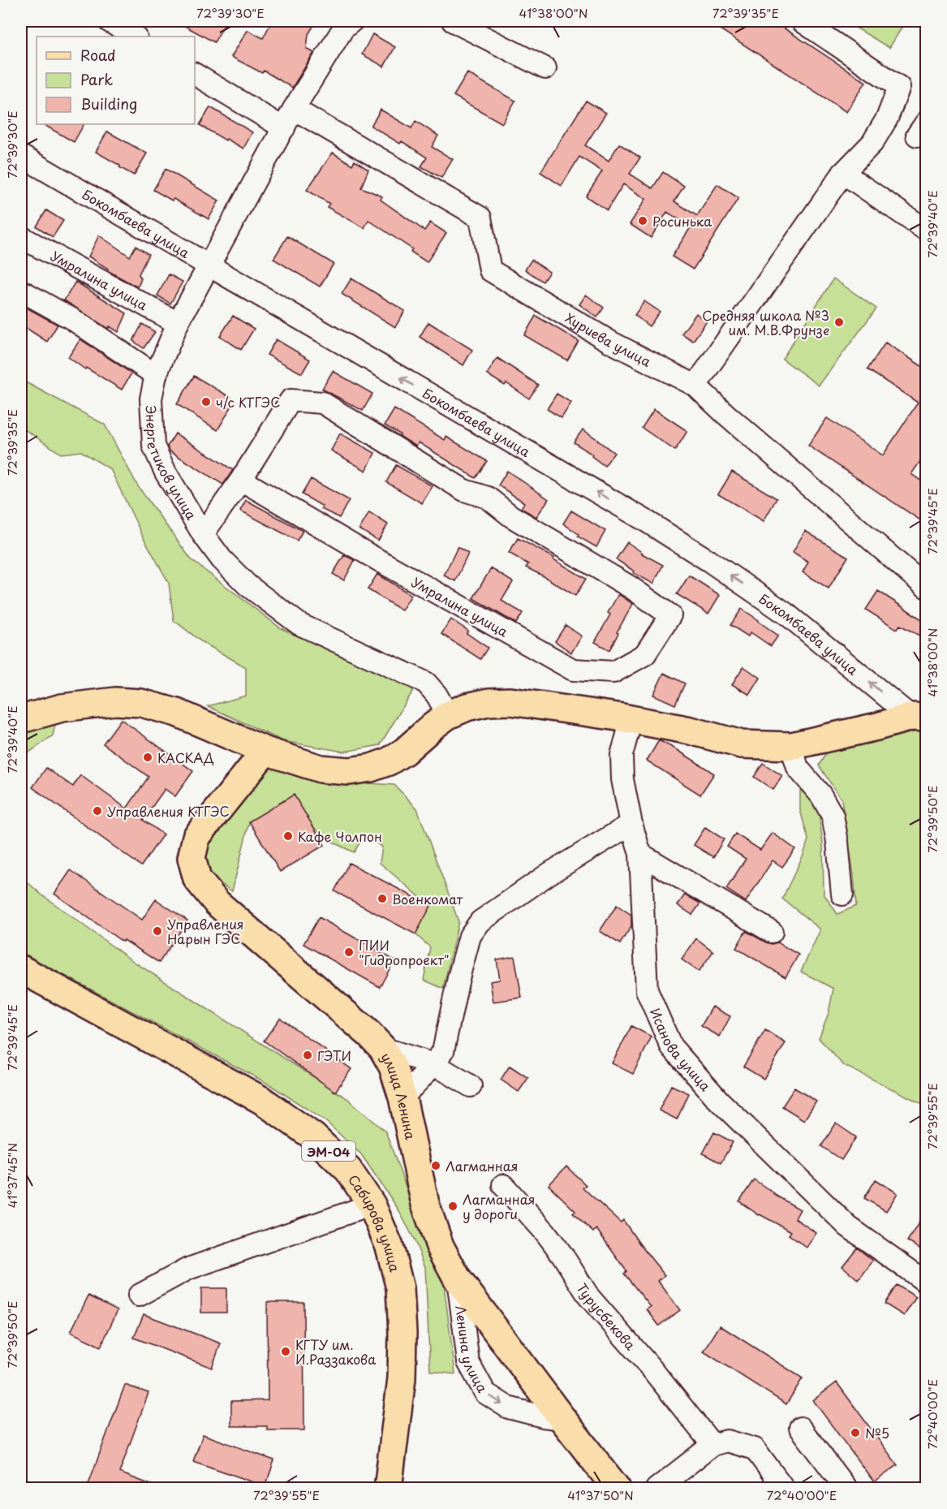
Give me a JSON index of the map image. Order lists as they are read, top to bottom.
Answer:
{
  "streets": {
    "main road": ["улица Ленина", "ЭМ-04", "Сабирова улица"],
    "street": [
      "Бокомбаева улица",
      "Умралина улица",
      "Хуриева улица",
      "Энергетиков улица",
      "Исанова улица",
      "Турусбекова",
      "Ленина улица"
    ]
  },
  "crossings": [
    ["Бокомбаева улица", "Энергетиков улица"],
    ["Умралина улица", "Энергетиков улица"],
    ["Хуриева улица", "Энергетиков улица"],
    ["улица Ленина", "Ленина улица"]
  ],
  "one_way": ["Бокомбаева улица", "Ленина улица"],
  "places": [
    "Росинька",
    "Средняя школа №3 им. М.В.Фрунзе",
    "ч/с КТГЭС",
    "КАСКАД",
    "Управления КТГЭС",
    "Кафе Чолпон",
    "Военкомат",
    "Управления Нарын ГЭС",
    "ПИИ \"Гидропроект\"",
    "ГЭТИ",
    "Лагманная",
    "Лагманная у дороги",
    "КГТУ им. И.Раззакова",
    "№5"
  ],
  "legend": ["Road", "Park", "Building"],
  "coordinates": [
    "72°39'30\"E",
    "41°38'00\"N",
    "72°39'35\"E",
    "72°39'40\"E",
    "72°39'45\"E",
    "72°39'50\"E",
    "72°39'55\"E",
    "41°37'45\"N",
    "72°40'00\"E",
    "41°37'50\"N"
  ]
}
